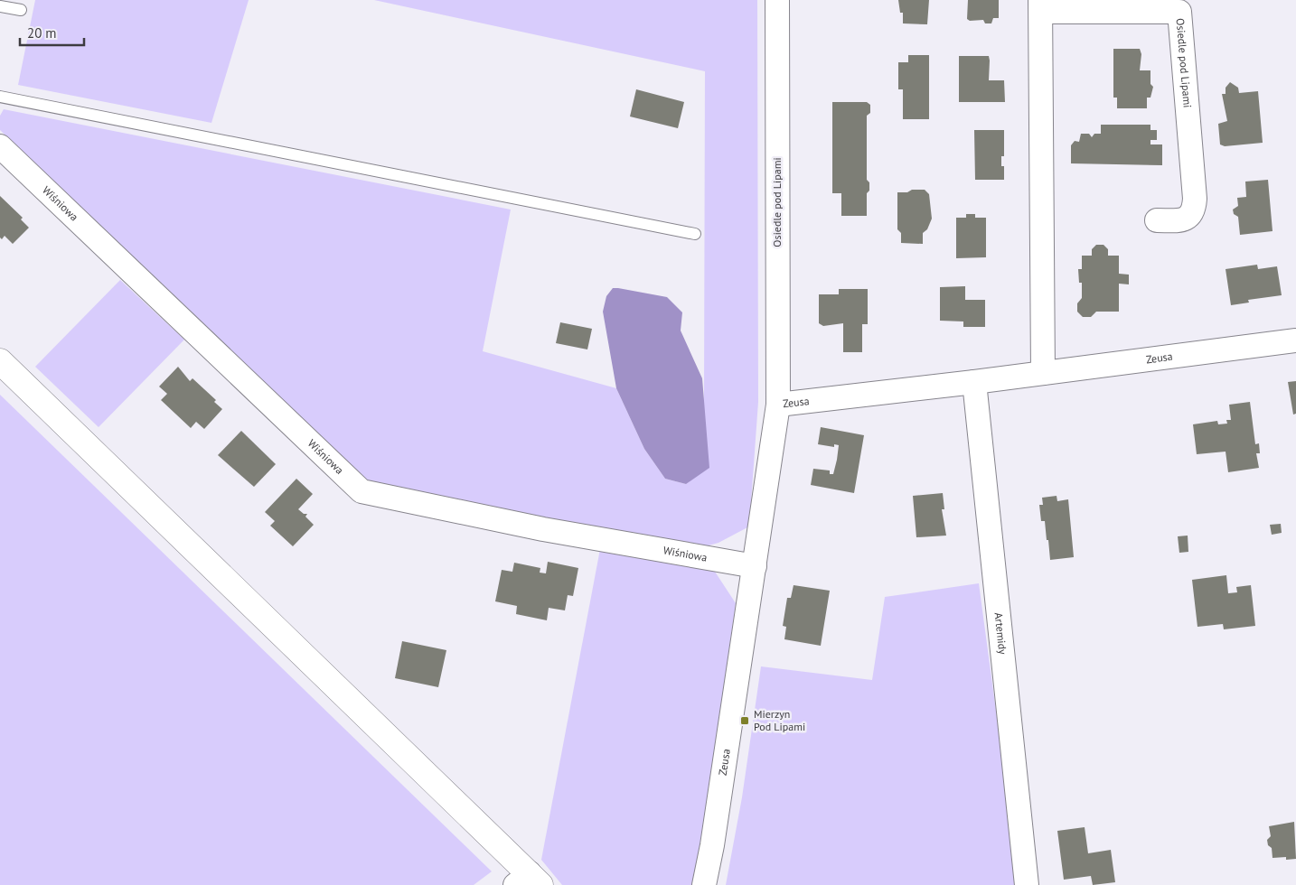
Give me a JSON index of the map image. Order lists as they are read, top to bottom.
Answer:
{
  "streets": {
    "street": [
      "Osiedle pod Lipami",
      "Wiśniowa",
      "Zeusa",
      "Artemidy"
    ]
  },
  "crossings": [
    ["Osiedle pod Lipami", "Zeusa"],
    ["Wiśniowa", "Zeusa"],
    ["Zeusa", "Artemidy"]
  ],
  "places": {
    "transit": ["Mierzyn Pod Lipami"]
  },
  "scale_bar": "20 m"
}
